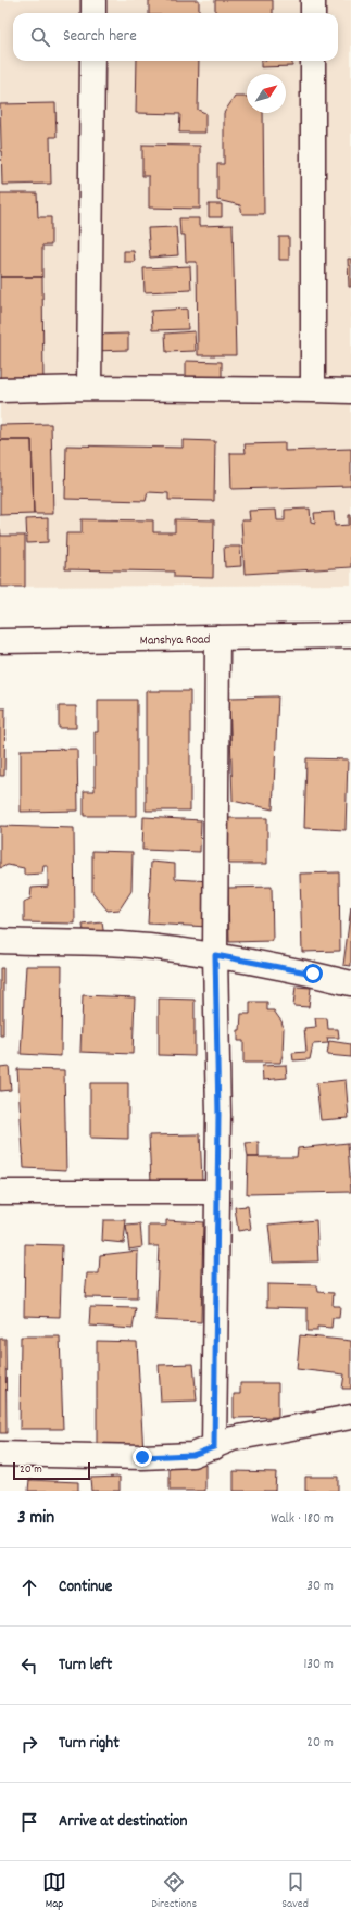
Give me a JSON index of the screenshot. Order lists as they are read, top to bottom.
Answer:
{
  "streets": {
    "street": ["Manshya Road"]
  },
  "scale_bar": "20 m",
  "north": "top right",
  "page": {
    "search": "Search here",
    "scale": "20 m",
    "heading": ["3 min", "Walk · 180 m"],
    "list": [
      ["Continue", "30 m"],
      ["Turn left", "130 m"],
      ["Turn right", "20 m"],
      "Arrive at destination"
    ],
    "nav": ["Map", "Directions", "Saved"]
  }
}
